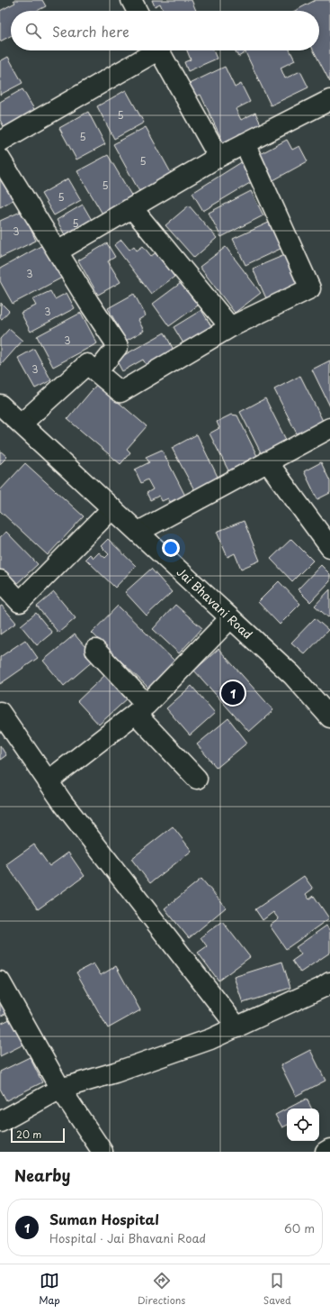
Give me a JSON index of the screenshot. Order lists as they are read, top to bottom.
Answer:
{
  "streets": {
    "street": ["Jai Bhavani Road"]
  },
  "house_numbers": [
    "5",
    "5",
    "5",
    "5",
    "5",
    "5",
    "3",
    "3",
    "3",
    "3",
    "3"
  ],
  "scale_bar": "20 m",
  "page": {
    "search": "Search here",
    "pins": "1",
    "scale": "20 m",
    "heading": "Nearby",
    "list": [
      {
        "mark": "1",
        "name": "Suman Hospital",
        "note": "Hospital · Jai Bhavani Road",
        "value": "60 m"
      }
    ],
    "nav": ["Map", "Directions", "Saved"]
  }
}
